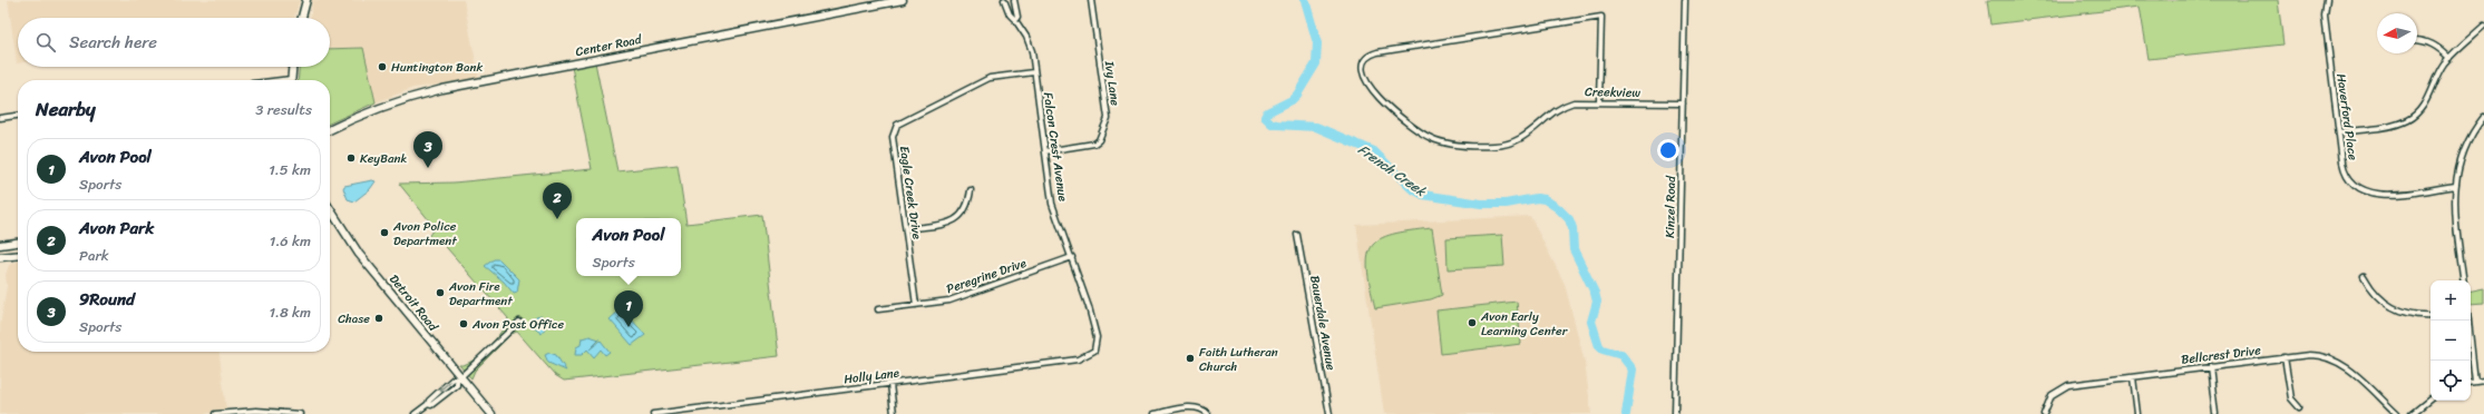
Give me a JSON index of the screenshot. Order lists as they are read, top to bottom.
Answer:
{
  "streets": {
    "main road": ["Center Road", "Detroit Road"],
    "street": [
      "Ivy Lane",
      "Creekview",
      "Haverford Place",
      "Falcon Crest Avenue",
      "Eagle Creek Drive",
      "Kinzel Road",
      "Peregrine Drive",
      "Bauerdale Avenue",
      "Bellcrest Drive",
      "Holly Lane"
    ]
  },
  "crossings": [
    ["Ivy Lane", "Falcon Crest Avenue"],
    ["Creekview", "Kinzel Road"],
    ["Falcon Crest Avenue", "Eagle Creek Drive"],
    ["Falcon Crest Avenue", "Peregrine Drive"],
    ["Falcon Crest Avenue", "Holly Lane"],
    ["Eagle Creek Drive", "Peregrine Drive"]
  ],
  "water": ["French Creek"],
  "places": [
    "Huntington Bank",
    "KeyBank",
    "Avon Police Department",
    "Avon Fire Department",
    "Chase",
    "Avon Early Learning Center",
    "Avon Post Office",
    "Faith Lutheran Church"
  ],
  "north": "left",
  "page": {
    "search": "Search here",
    "heading": ["Nearby", "3 results"],
    "pins": ["3", "2", "1"],
    "list": [
      {
        "mark": "1",
        "name": "Avon Pool",
        "note": "Sports",
        "value": "1.5 km"
      },
      {
        "mark": "2",
        "name": "Avon Park",
        "note": "Park",
        "value": "1.6 km"
      },
      {
        "mark": "3",
        "name": "9Round",
        "note": "Sports",
        "value": "1.8 km"
      }
    ],
    "popup": ["Avon Pool", "Sports"],
    "map_buttons": ["+", "−"]
  }
}
